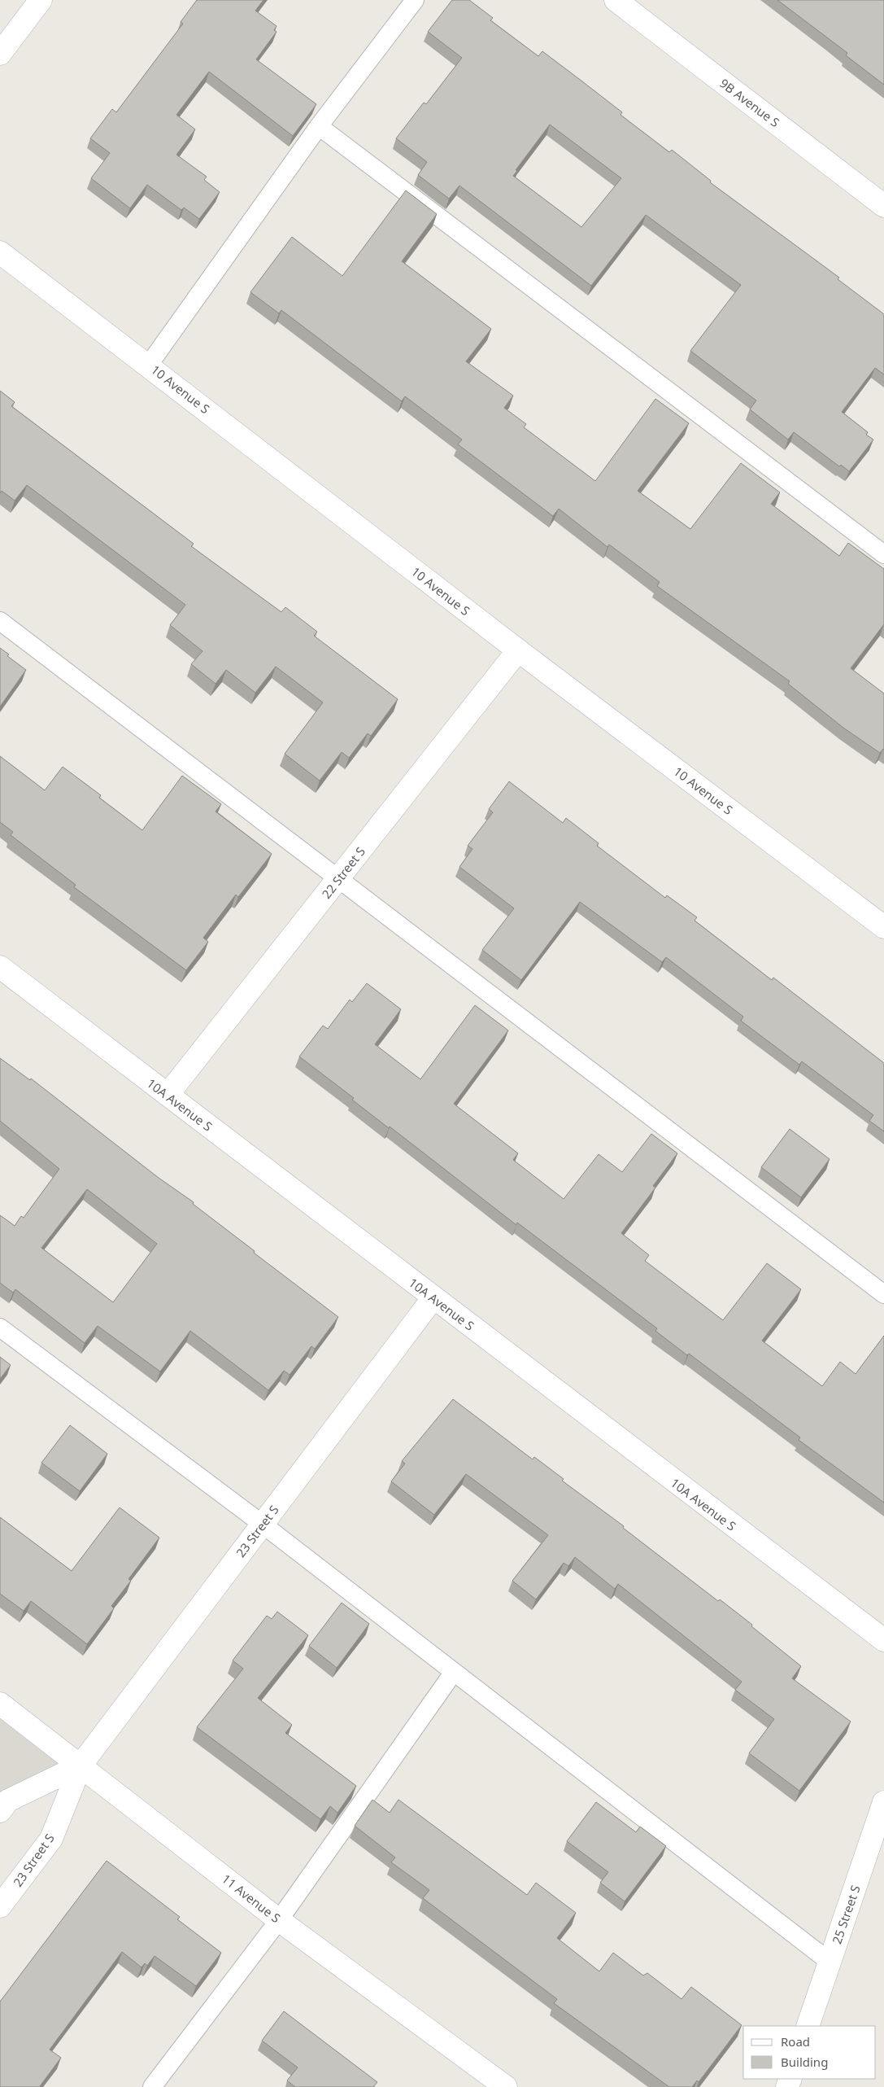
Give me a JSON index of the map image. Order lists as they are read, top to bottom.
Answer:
{
  "streets": {
    "street": [
      "9B Avenue S",
      "10 Avenue S",
      "22 Street S",
      "10A Avenue S",
      "23 Street S",
      "11 Avenue S",
      "25 Street S"
    ]
  },
  "crossings": [
    ["10 Avenue S", "22 Street S"],
    ["22 Street S", "10A Avenue S"],
    ["10A Avenue S", "23 Street S"],
    ["23 Street S", "11 Avenue S"]
  ],
  "legend": ["Road", "Building"]
}
